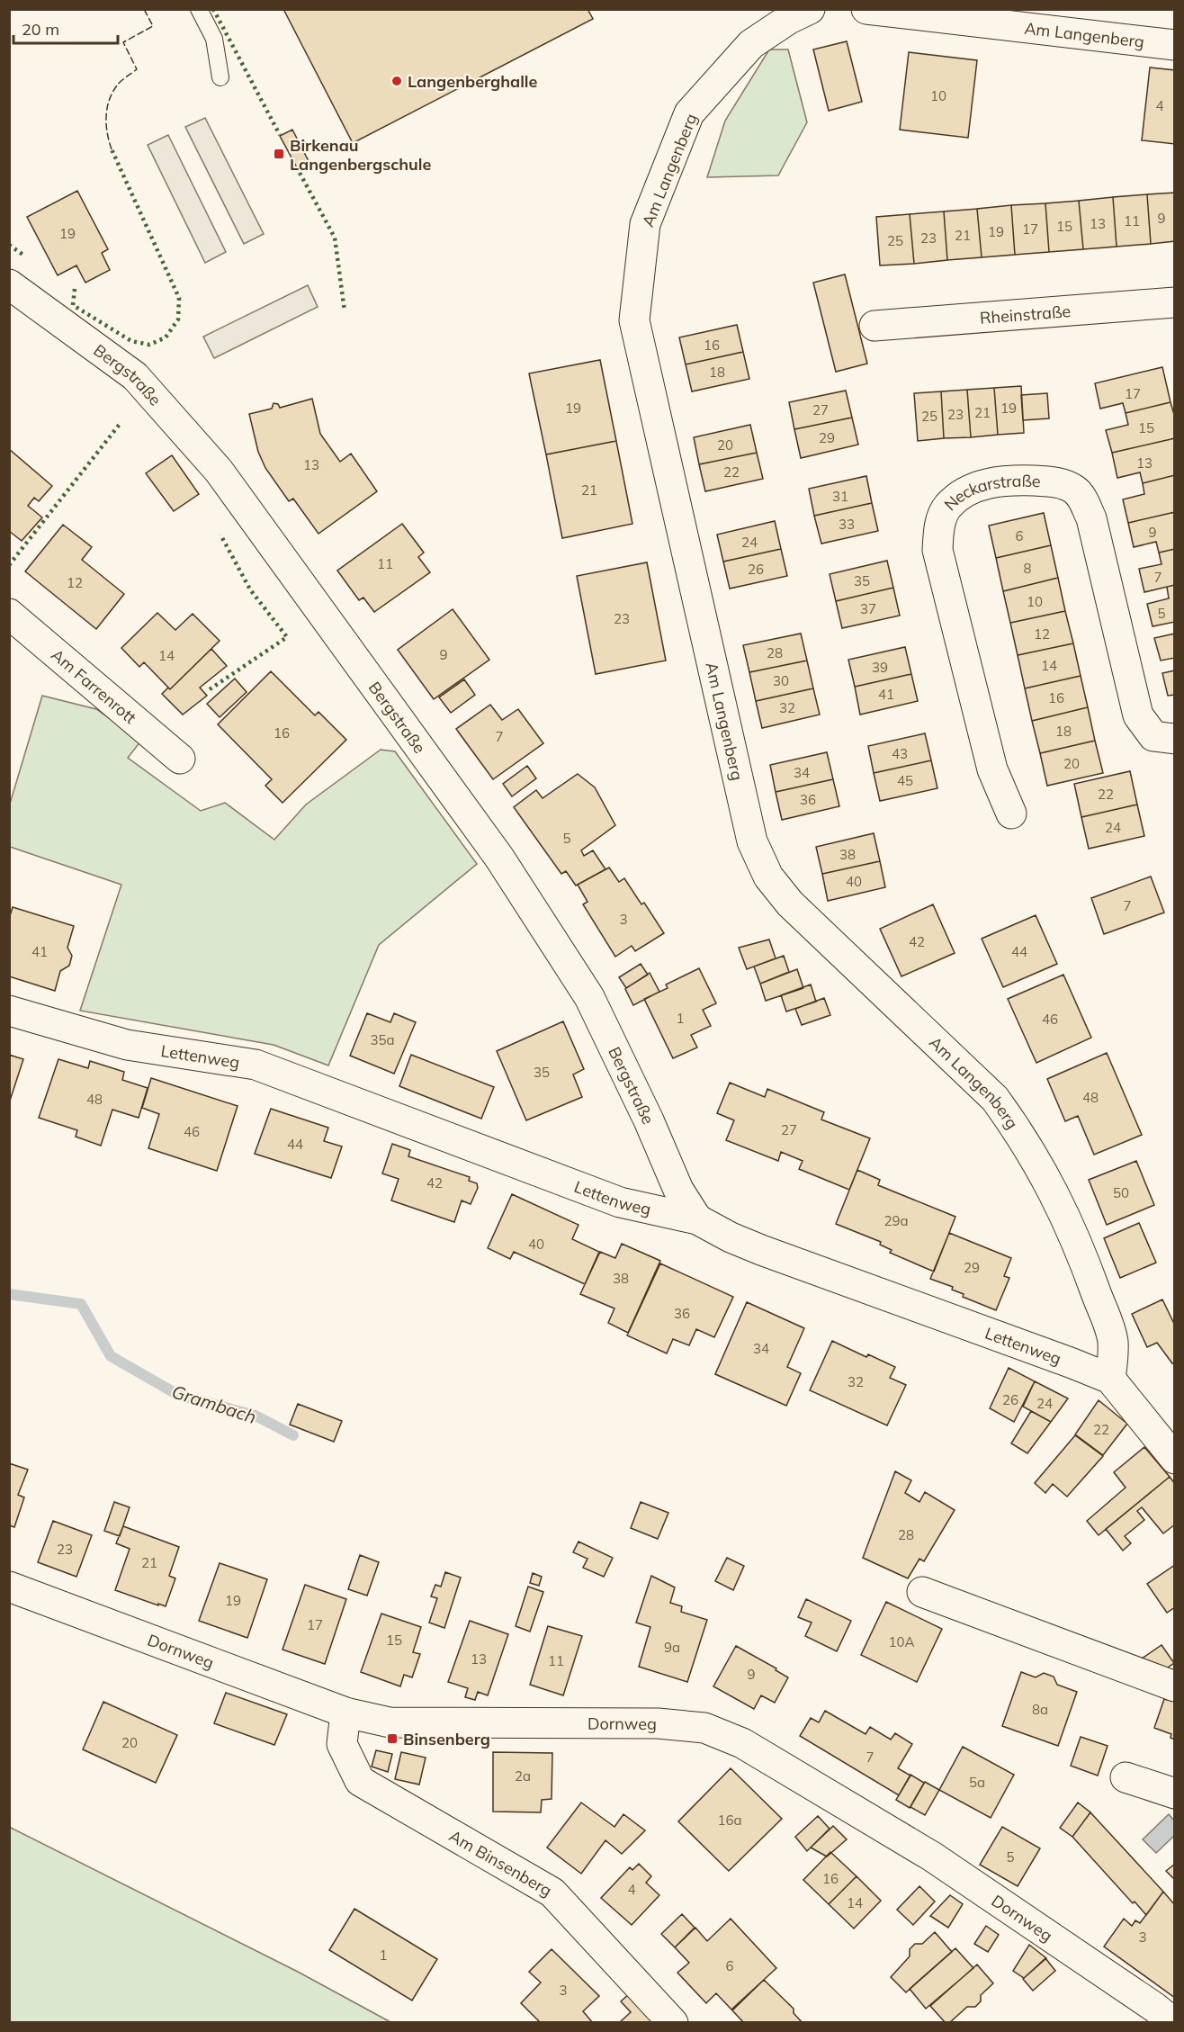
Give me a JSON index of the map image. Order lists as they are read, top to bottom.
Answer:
{
  "streets": {
    "street": [
      "Am Langenberg",
      "Rheinstraße",
      "Bergstraße",
      "Neckarstraße",
      "Am Farrenrott",
      "Lettenweg",
      "Dornweg",
      "Am Binsenberg"
    ]
  },
  "crossings": [
    ["Am Langenberg", "Lettenweg"],
    ["Bergstraße", "Lettenweg"],
    ["Dornweg", "Am Binsenberg"]
  ],
  "water": ["Grambach"],
  "places": {
    "other": ["Langenberghalle"],
    "transit": ["Birkenau Langenbergschule", "Binsenberg"]
  },
  "house_numbers": [
    "10",
    "4",
    "9",
    "11",
    "13",
    "15",
    "17",
    "19",
    "19",
    "21",
    "23",
    "25",
    "16",
    "18",
    "17",
    "19",
    "19",
    "27",
    "21",
    "23",
    "25",
    "15",
    "29",
    "20",
    "13",
    "13",
    "22",
    "21",
    "31",
    "33",
    "9",
    "6",
    "24",
    "11",
    "8",
    "26",
    "7",
    "35",
    "12",
    "10",
    "37",
    "5",
    "23",
    "12",
    "28",
    "9",
    "14",
    "14",
    "39",
    "30",
    "41",
    "16",
    "32",
    "18",
    "16",
    "7",
    "43",
    "20",
    "34",
    "45",
    "22",
    "36",
    "24",
    "5",
    "38",
    "40",
    "7",
    "3",
    "42",
    "41",
    "44",
    "1",
    "46",
    "35a",
    "35",
    "48",
    "48",
    "27",
    "46",
    "44",
    "42",
    "50",
    "29a",
    "40",
    "29",
    "38",
    "36",
    "34",
    "32",
    "26",
    "24",
    "22",
    "28",
    "23",
    "21",
    "19",
    "17",
    "15",
    "10A",
    "9a",
    "13",
    "11",
    "9",
    "8a",
    "20",
    "7",
    "2a",
    "5a",
    "16a",
    "5",
    "16",
    "4",
    "14",
    "3",
    "1",
    "6",
    "3"
  ],
  "scale_bar": "20 m"
}
